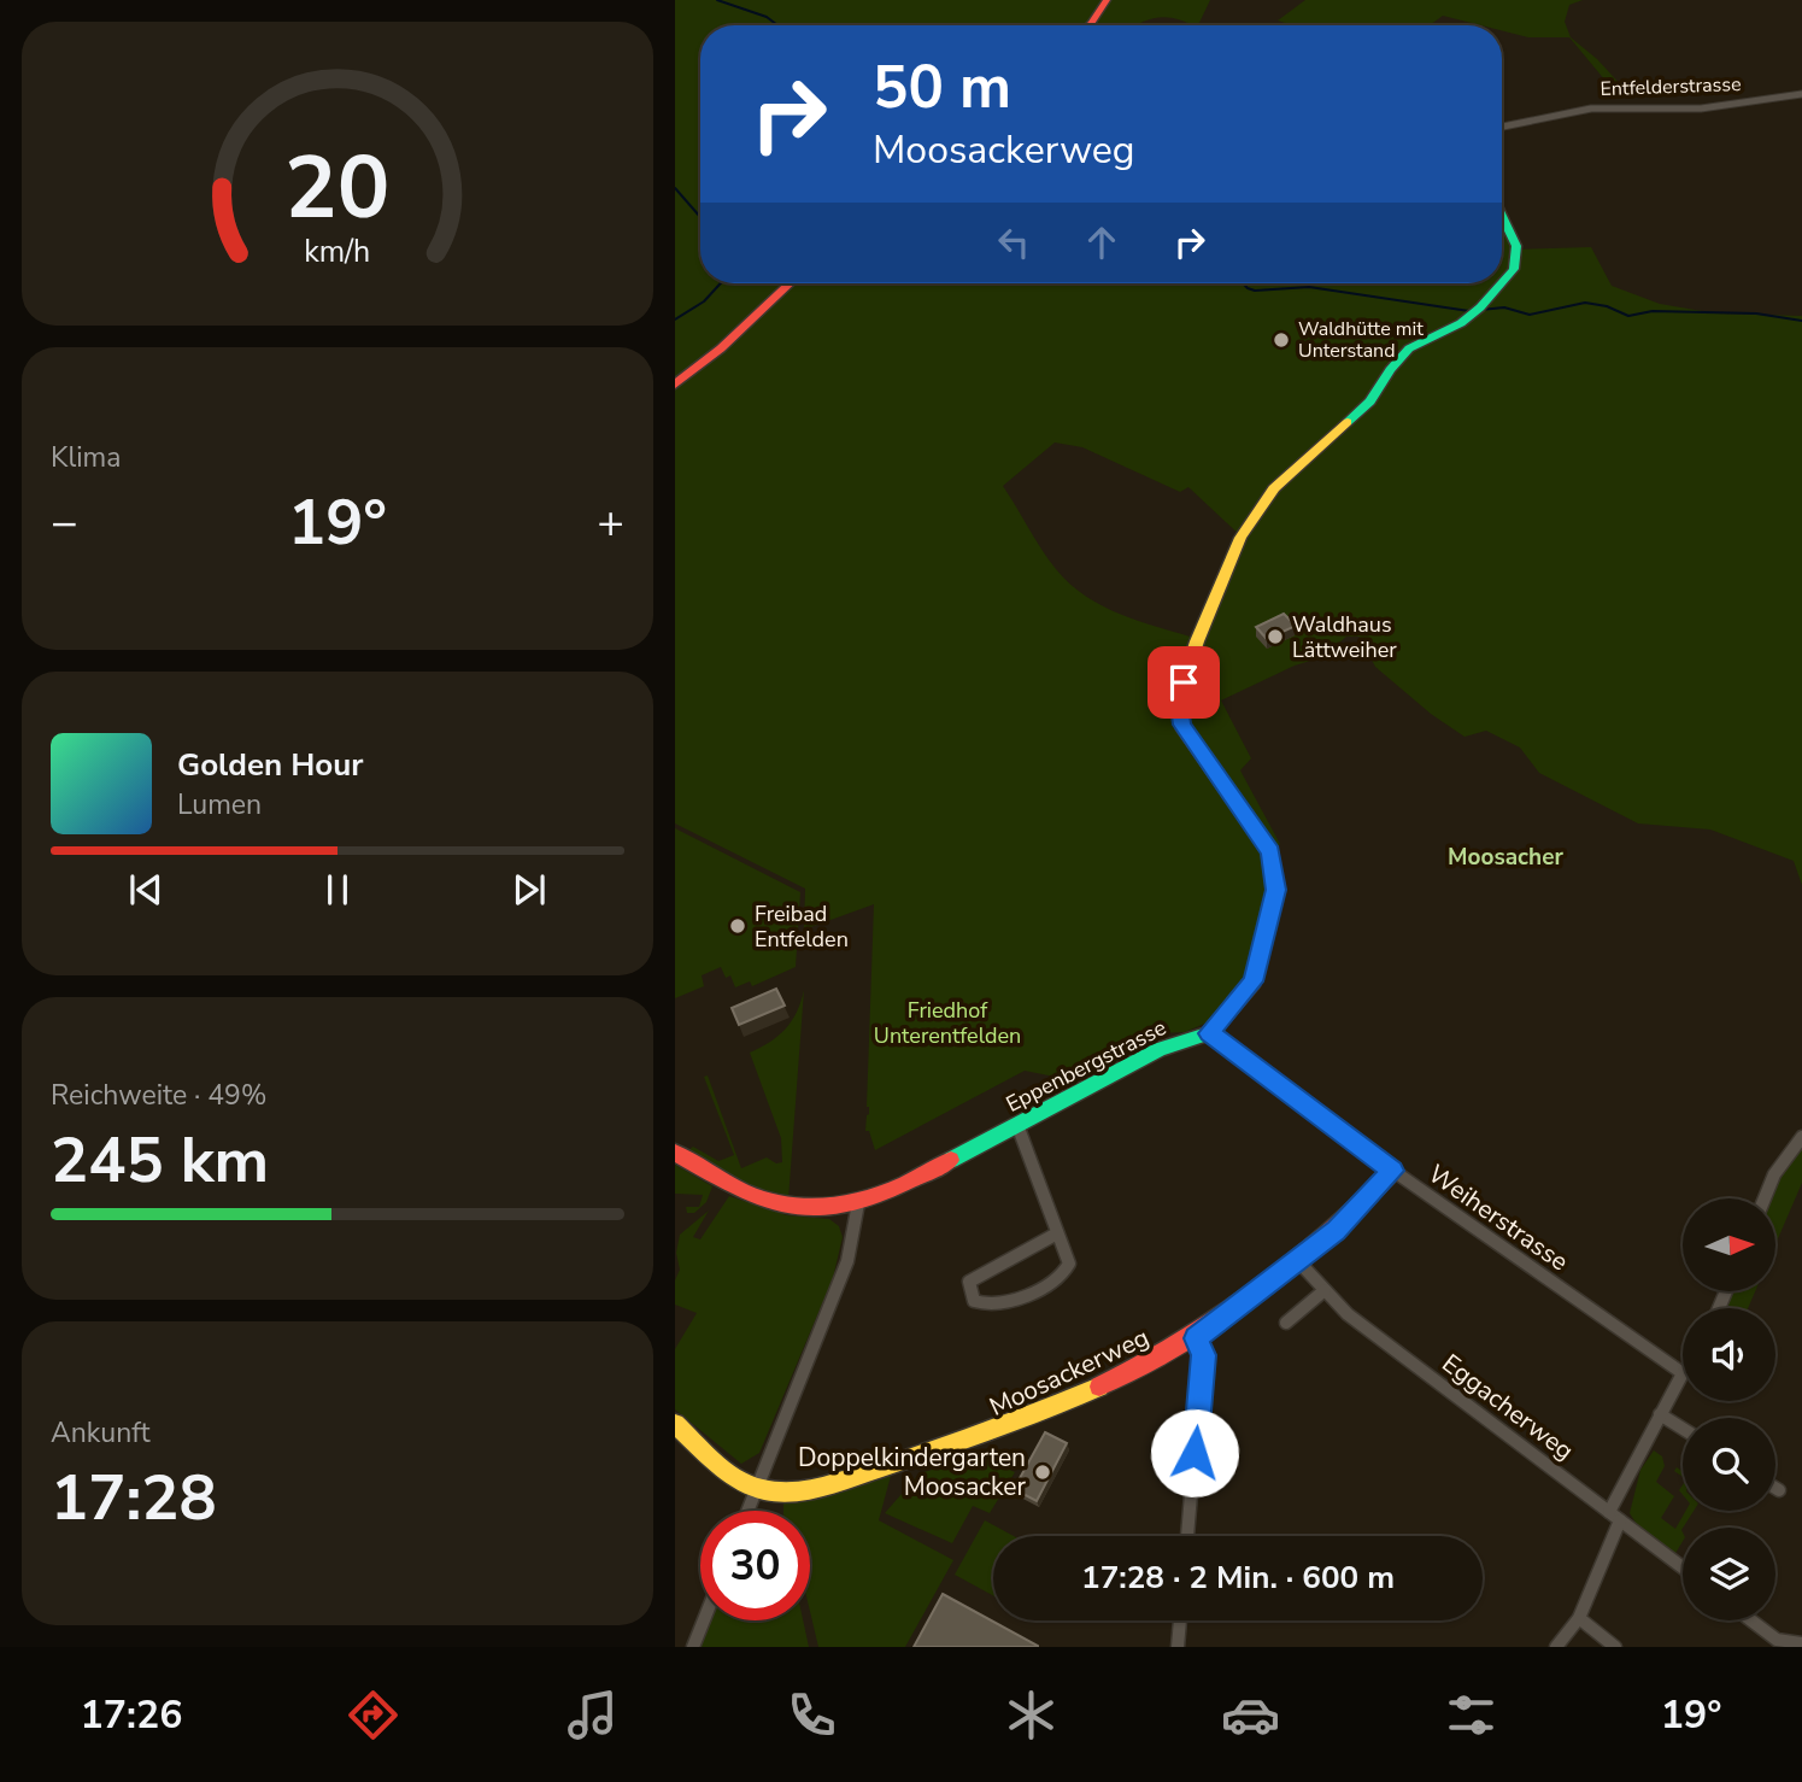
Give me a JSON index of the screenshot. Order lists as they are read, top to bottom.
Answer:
{
  "streets": {
    "street": [
      "Entfelderstrasse",
      "Eppenbergstrasse",
      "Weiherstrasse",
      "Moosackerweg",
      "Eggacherweg"
    ]
  },
  "crossings": [
    ["Eppenbergstrasse", "Weiherstrasse"],
    ["Weiherstrasse", "Moosackerweg"],
    ["Moosackerweg", "Eggacherweg"]
  ],
  "districts": ["Moosacher"],
  "parks": ["Friedhof Unterentfelden"],
  "places": [
    "Waldhütte mit Unterstand",
    "Waldhaus Lättweiher",
    "Freibad Entfelden",
    "Doppelkindergarten Moosacker"
  ],
  "north": "right",
  "page": {
    "turn": ["50 m", "Moosackerweg"],
    "tile": [
      "Klima",
      ["Reichweite · 49%", "245 km"],
      ["Ankunft", "17:28"]
    ],
    "heat": ["−", "19°", "+"],
    "song": ["Golden Hour", "Lumen"],
    "limit": "30",
    "trip": "17:28 · 2 Min. · 600 m",
    "tabs": ["17:26", "19°"],
    "gauge": ["20", "km/h"]
  }
}
